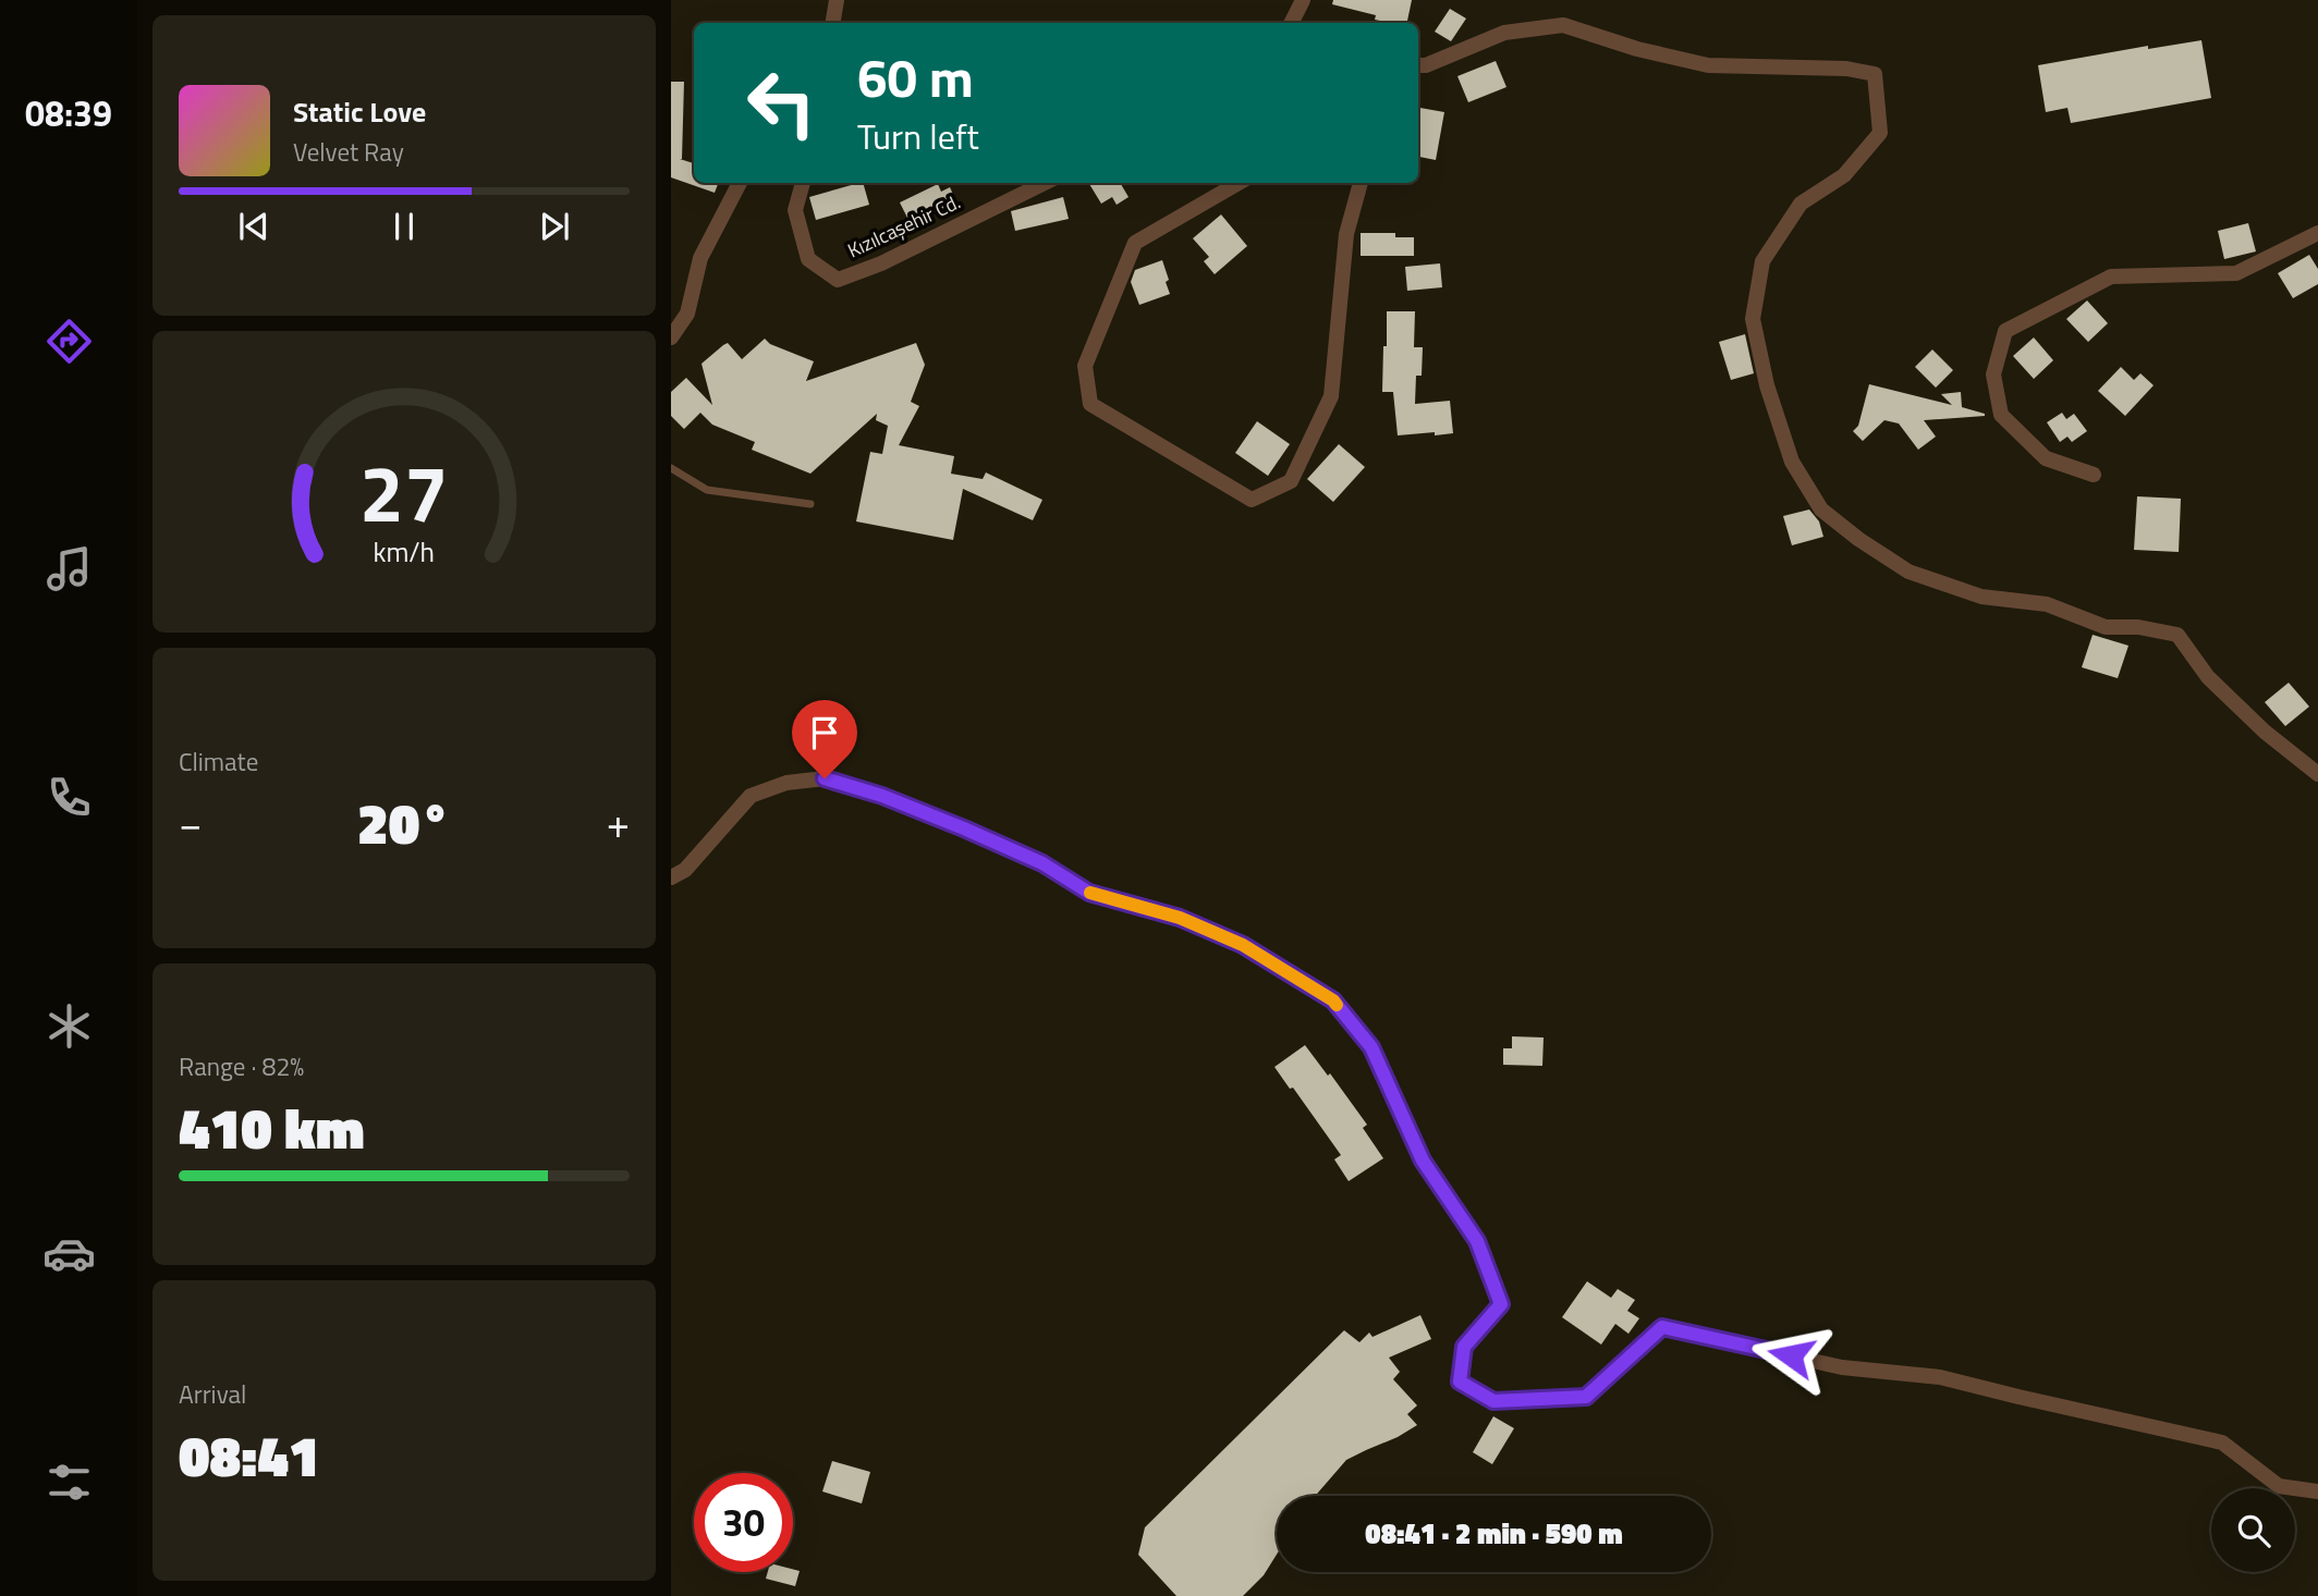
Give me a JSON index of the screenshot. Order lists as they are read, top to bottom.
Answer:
{
  "streets": {
    "street": ["Kızılcaşehir Cd."]
  },
  "page": {
    "tabs": "08:39",
    "turn": ["60 m", "Turn left"],
    "song": ["Static Love", "Velvet Ray"],
    "tile": [
      "Climate",
      ["Range · 82%", "410 km"],
      ["Arrival", "08:41"]
    ],
    "heat": ["−", "20°", "+"],
    "limit": "30",
    "trip": "08:41 · 2 min · 590 m",
    "gauge": ["27", "km/h"]
  }
}
